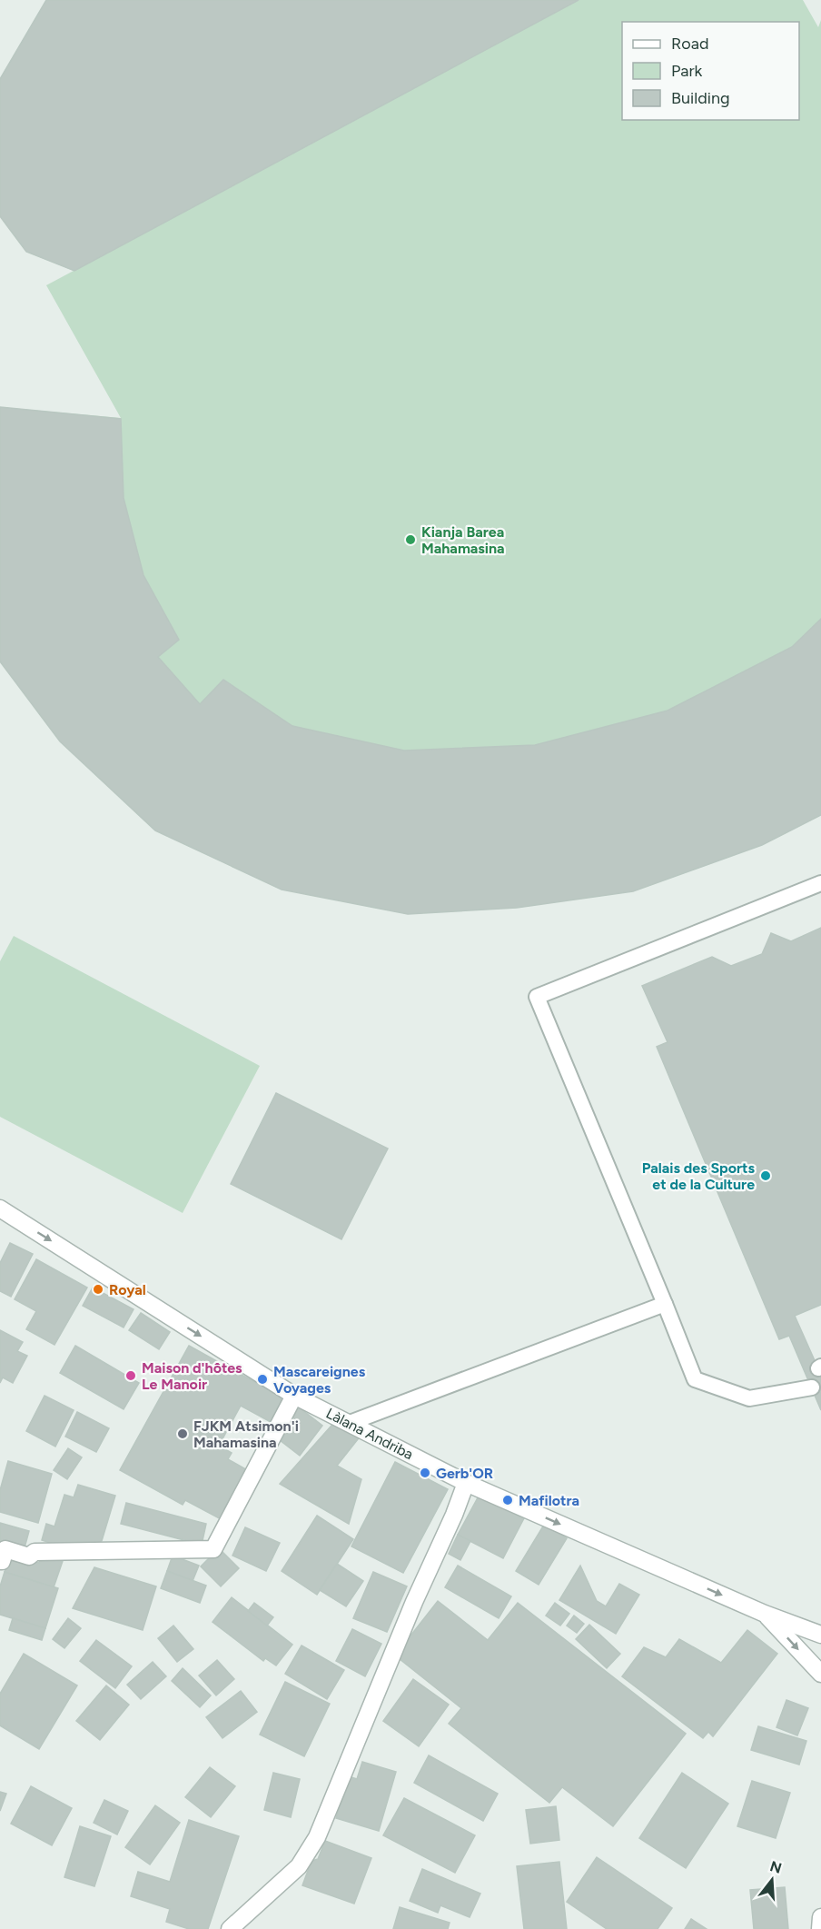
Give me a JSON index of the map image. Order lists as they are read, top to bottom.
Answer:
{
  "streets": {
    "street": ["Làlana Andriba"]
  },
  "one_way": ["Làlana Andriba"],
  "places": [
    "Kianja Barea Mahamasina",
    "Palais des Sports et de la Culture",
    "Royal",
    "Maison d'hôtes Le Manoir",
    "Mascareignes Voyages",
    "FJKM Atsimon'i Mahamasina",
    "Gerb'OR",
    "Mafilotra"
  ],
  "legend": ["Road", "Park", "Building"],
  "north": "top"
}
